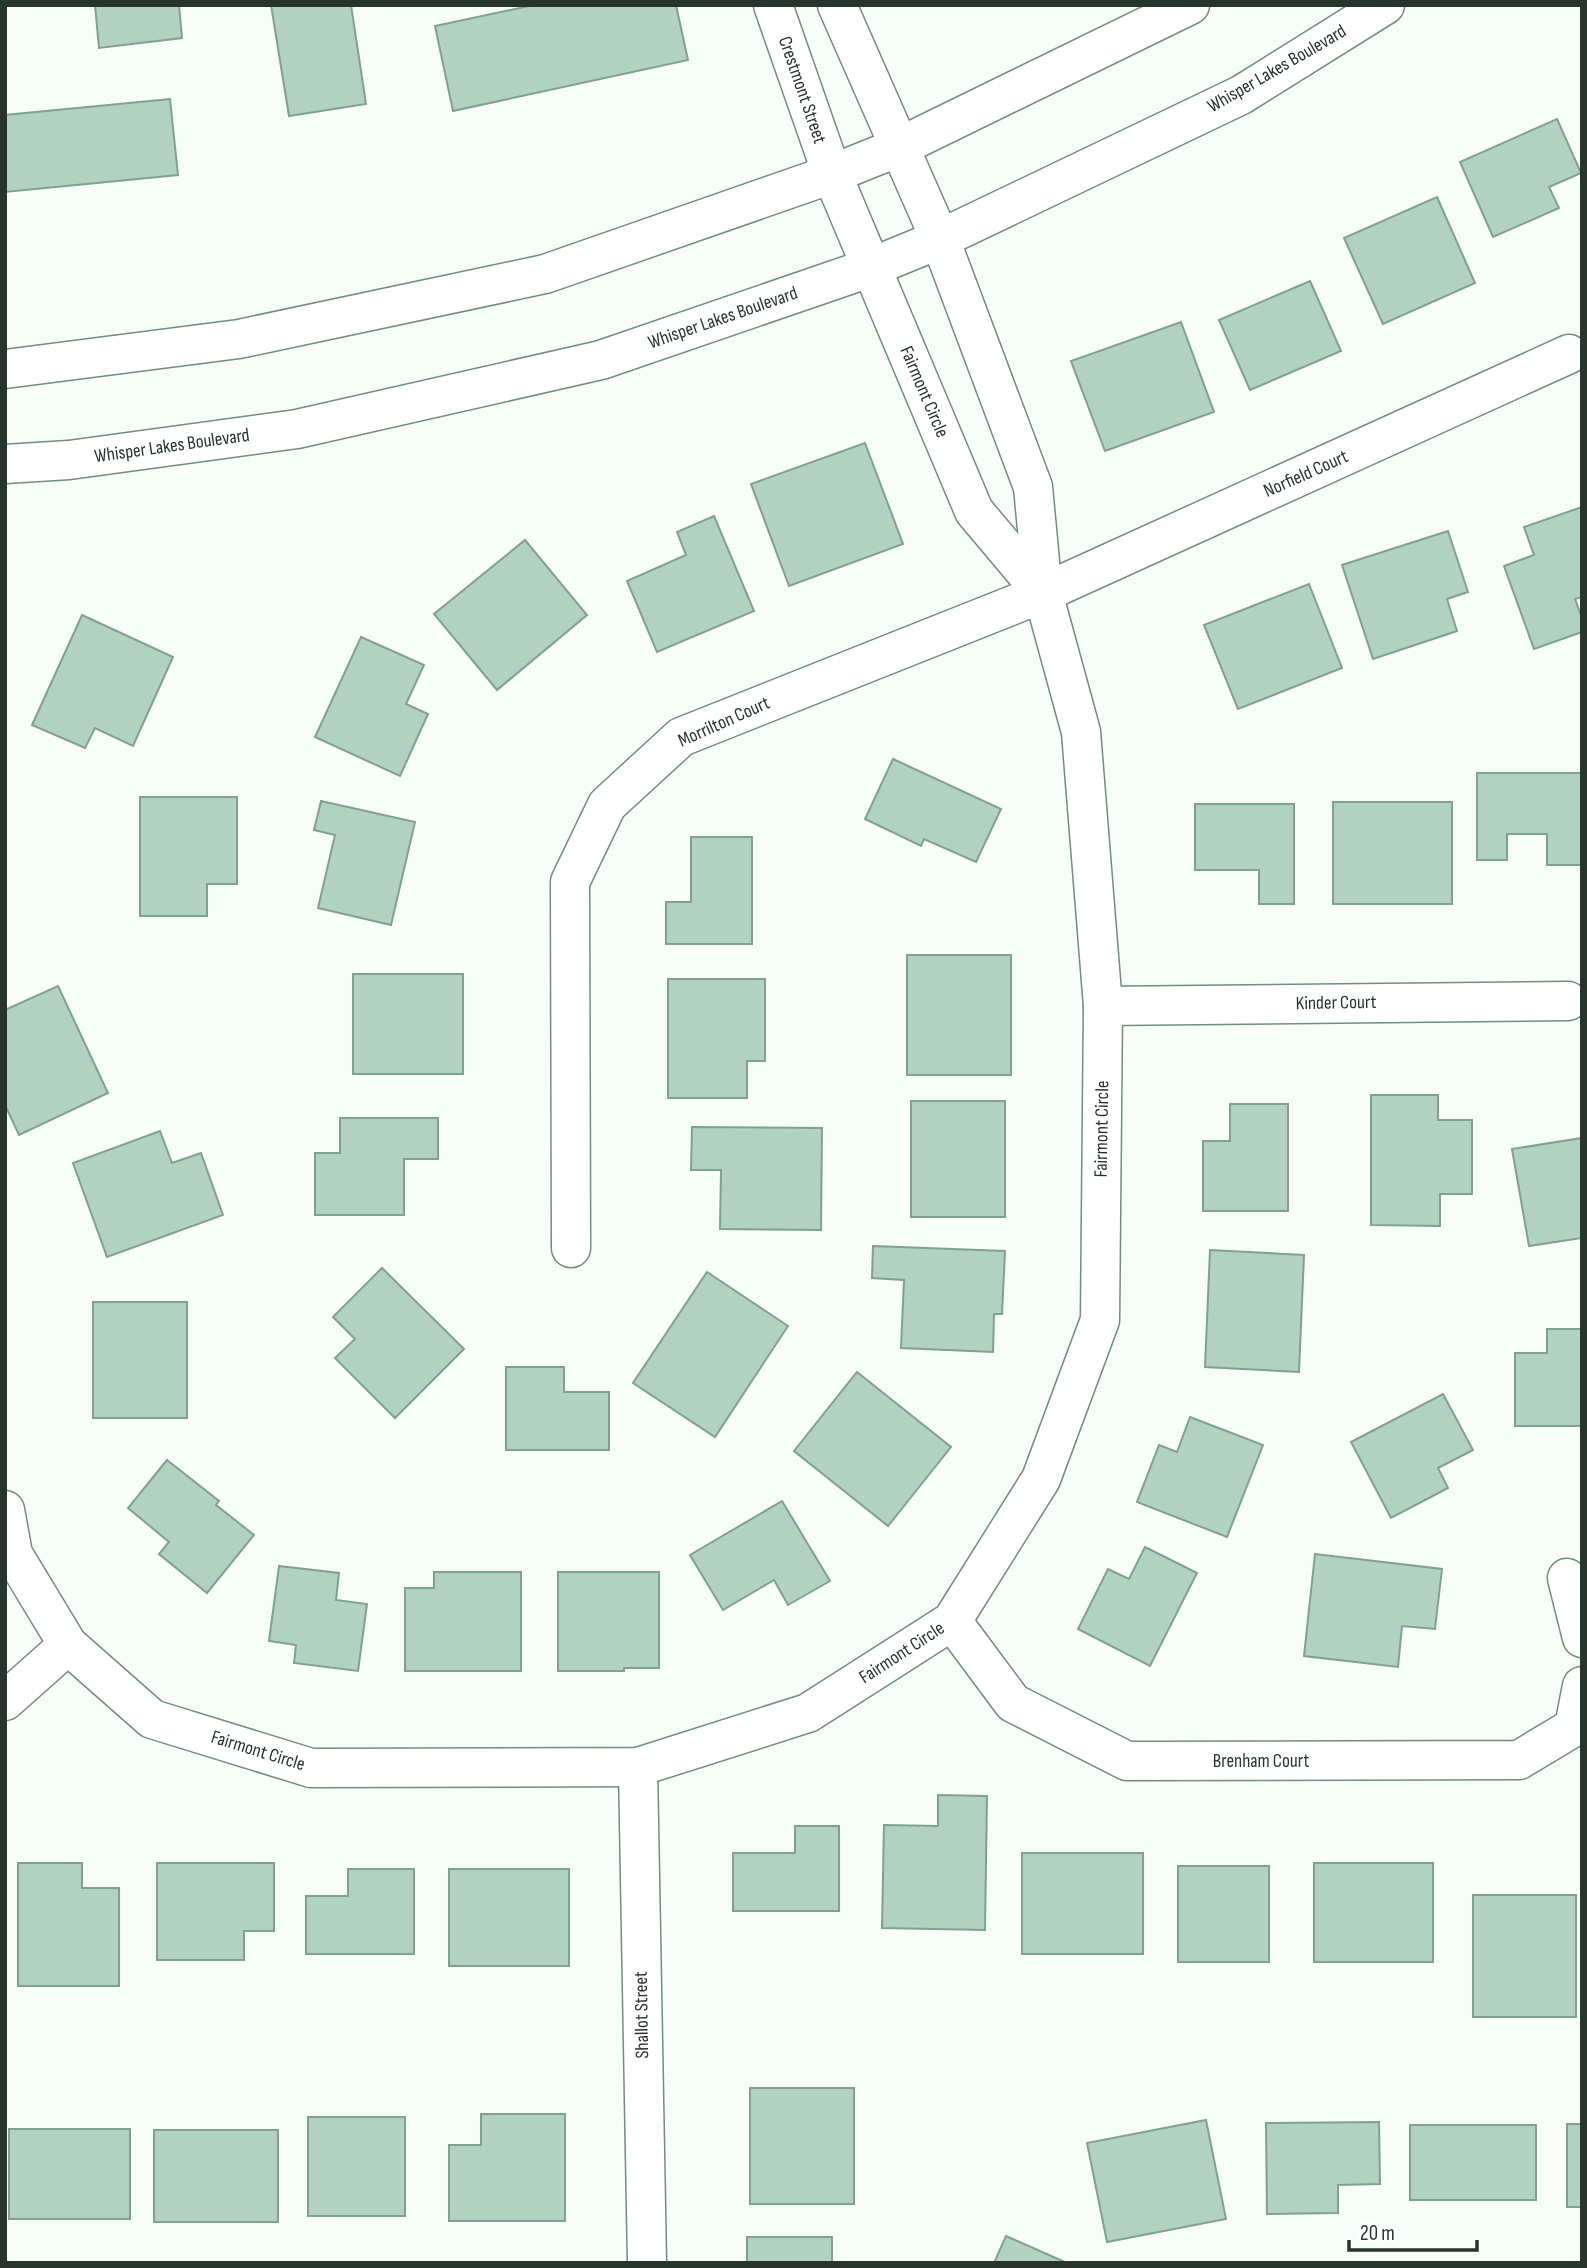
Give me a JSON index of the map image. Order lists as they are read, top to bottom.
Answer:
{
  "streets": {
    "street": [
      "Whisper Lakes Boulevard",
      "Crestmont Street",
      "Fairmont Circle",
      "Norfield Court",
      "Morrilton Court",
      "Kinder Court",
      "Brenham Court",
      "Shallot Street"
    ]
  },
  "crossings": [
    ["Whisper Lakes Boulevard", "Fairmont Circle"],
    ["Crestmont Street", "Fairmont Circle"],
    ["Fairmont Circle", "Norfield Court"],
    ["Fairmont Circle", "Morrilton Court"],
    ["Fairmont Circle", "Kinder Court"],
    ["Fairmont Circle", "Brenham Court"],
    ["Fairmont Circle", "Shallot Street"],
    ["Norfield Court", "Morrilton Court"]
  ],
  "scale_bar": "20 m"
}
